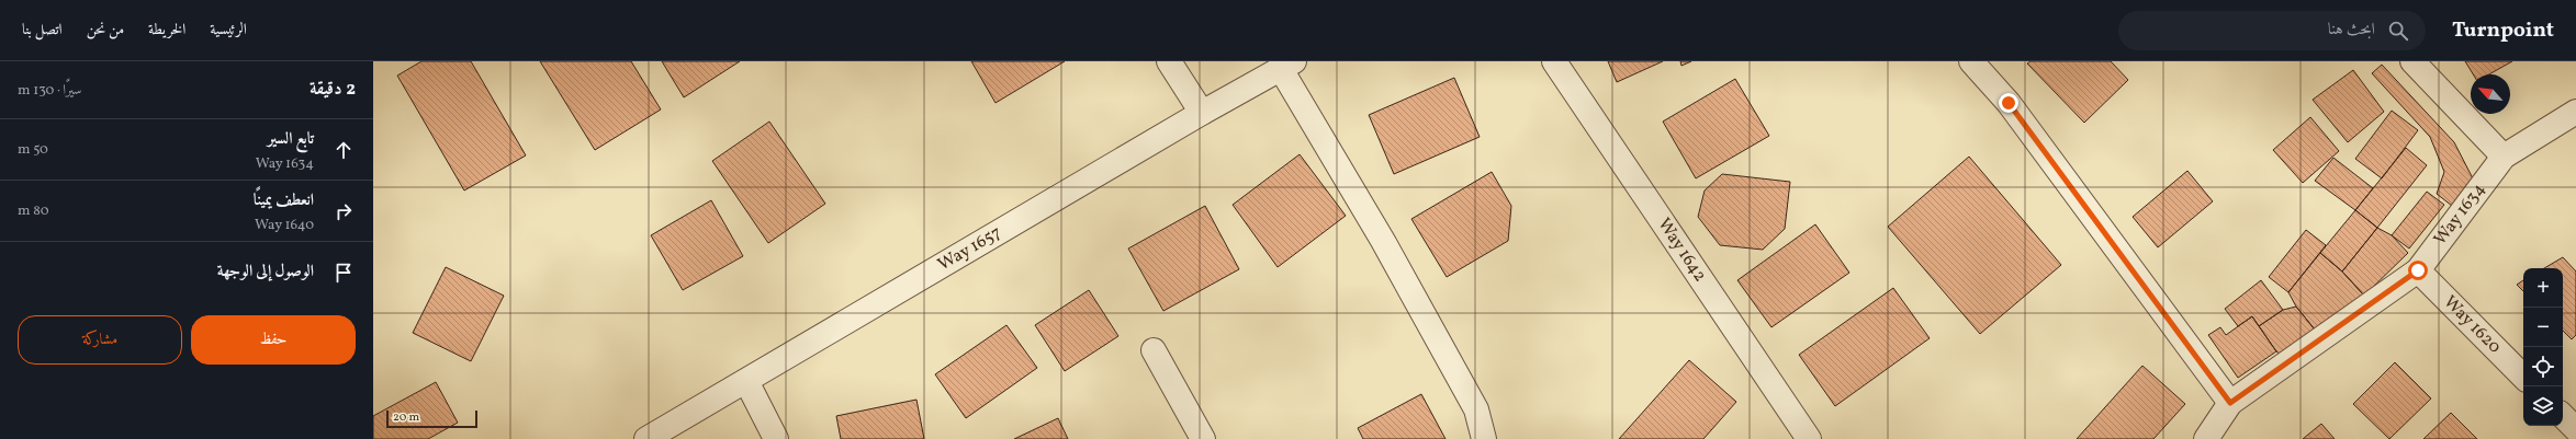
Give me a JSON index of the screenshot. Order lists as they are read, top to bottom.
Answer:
{
  "streets": {
    "street": [
      "Way 1634",
      "Way 1657",
      "Way 1642",
      "Way 1620"
    ]
  },
  "crossings": [
    ["Way 1634", "Way 1620"]
  ],
  "scale_bar": "20 m",
  "north": "top left",
  "page": {
    "header": "Turnpoint",
    "search": "ابحث هنا",
    "nav": [
      "الرئيسية",
      "الخريطة",
      "من نحن",
      "اتصل بنا"
    ],
    "heading": ["2 دقيقة", "سيرًا · 130 m"],
    "list": [
      ["تابع السير", "Way 1634", "50 m"],
      ["انعطف يمينًا", "Way 1640", "80 m"],
      "الوصول إلى الوجهة"
    ],
    "map_buttons": ["+", "−"],
    "buttons": ["حفظ", "مشاركة"],
    "scale": "20 m"
  }
}
